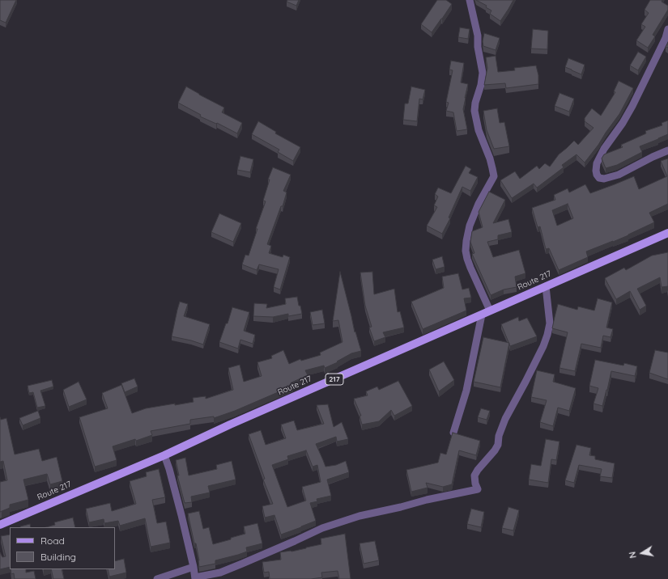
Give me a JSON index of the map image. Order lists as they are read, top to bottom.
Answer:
{
  "streets": {
    "main road": ["Route 217", "217"]
  },
  "legend": ["Road", "Building"],
  "north": "left"
}
